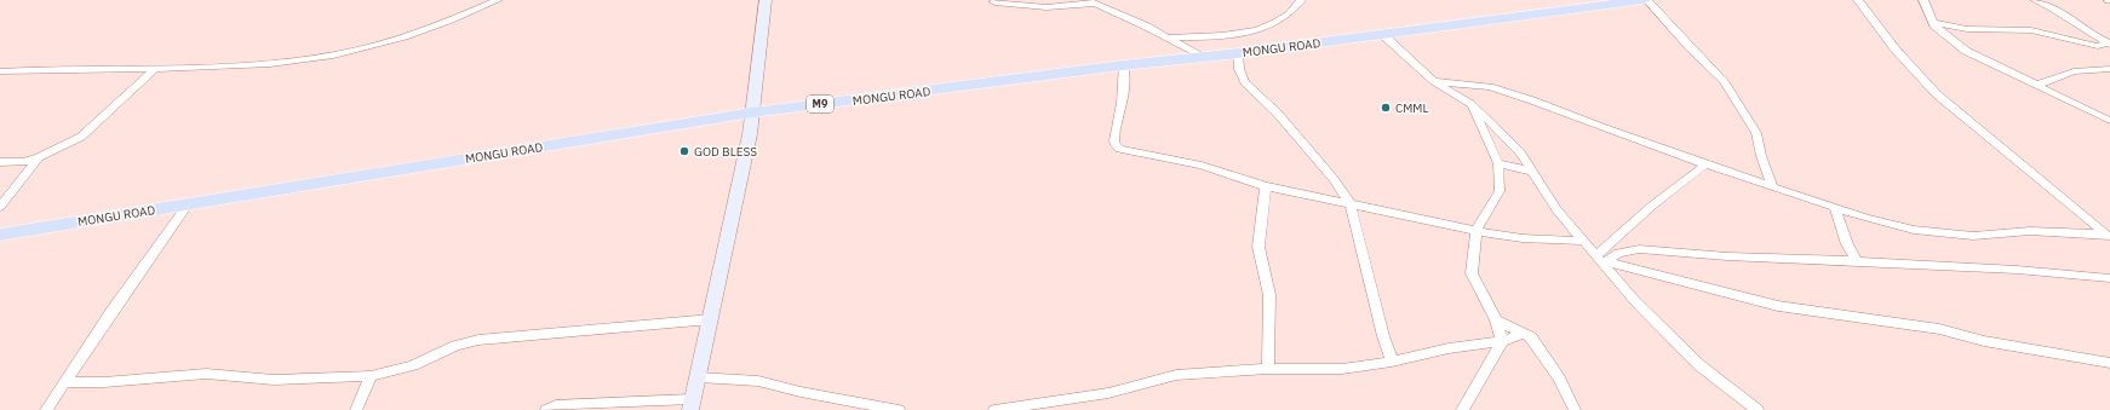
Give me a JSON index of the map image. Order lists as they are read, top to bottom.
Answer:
{
  "streets": {
    "main road": ["MONGU ROAD", "M9"]
  },
  "places": ["CMML", "GOD BLESS"]
}
